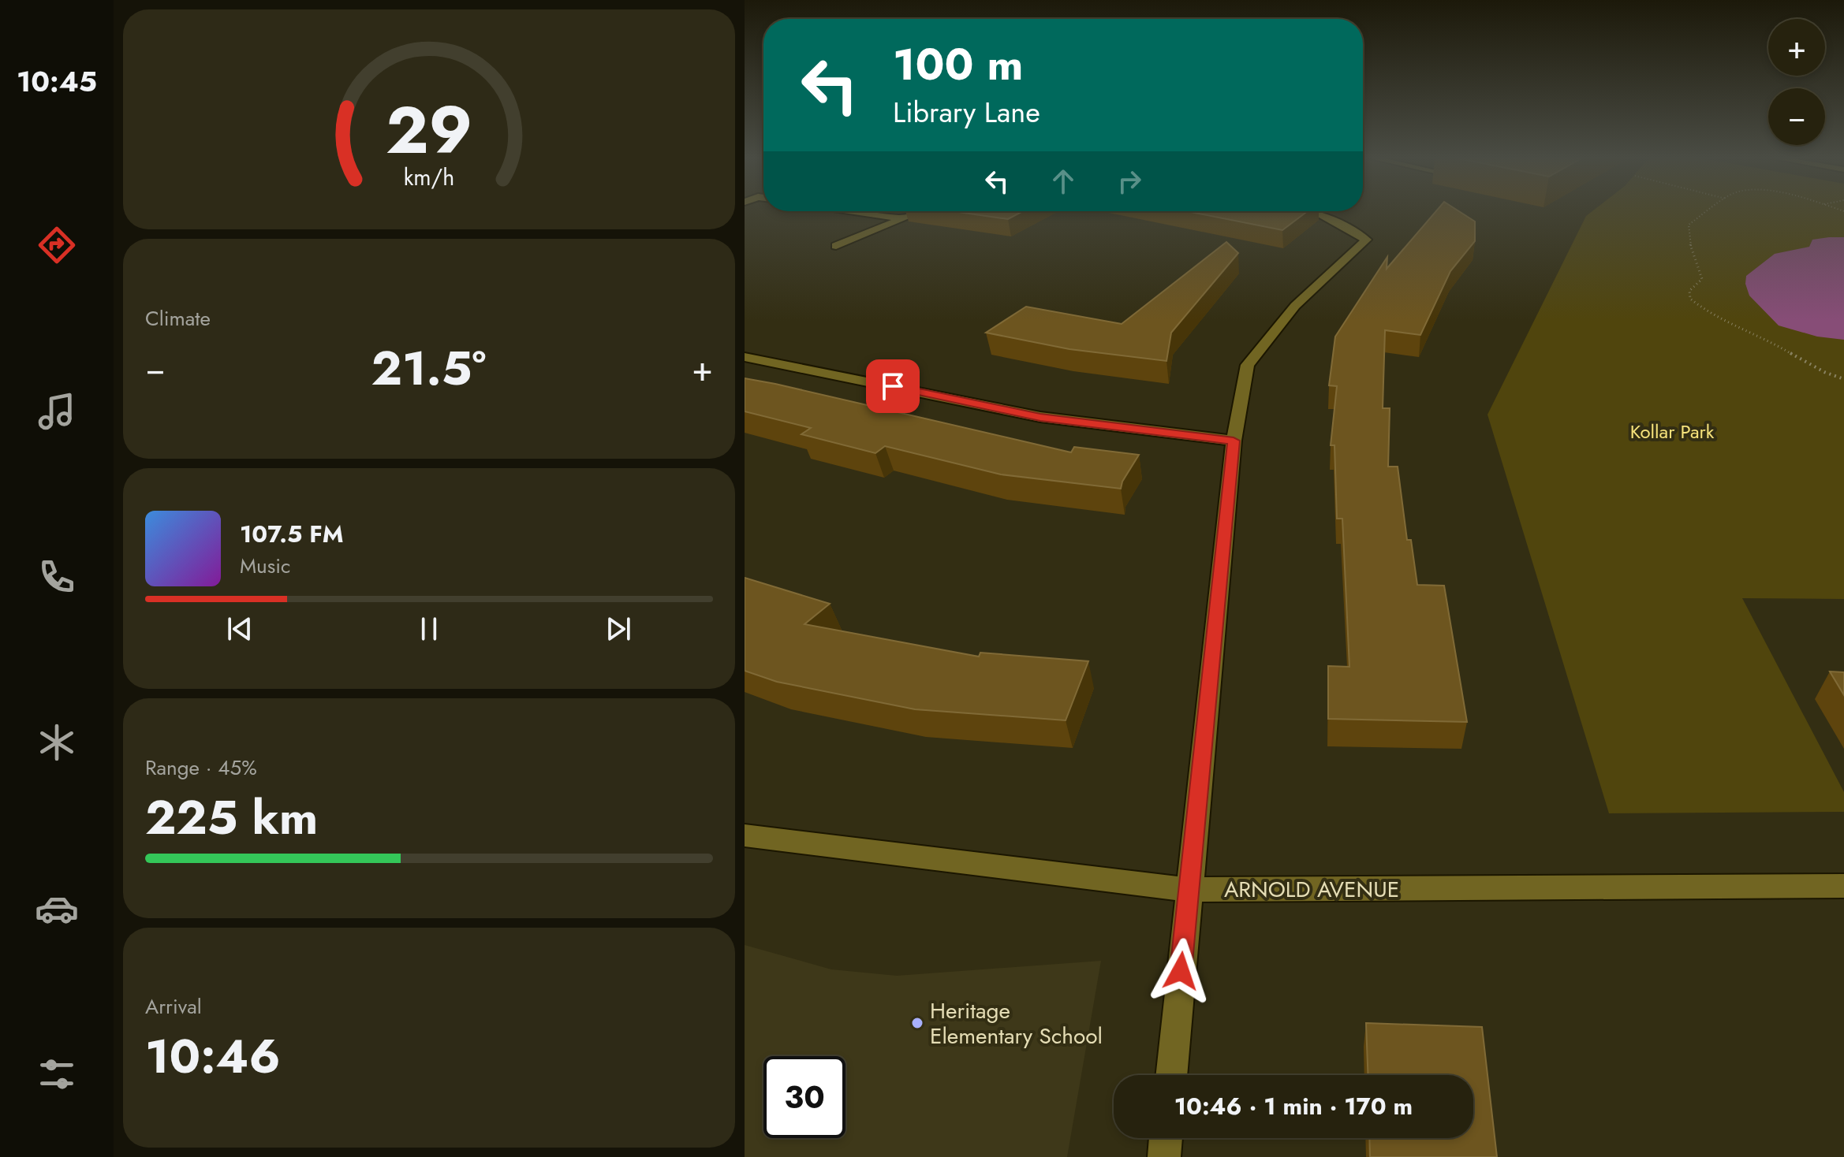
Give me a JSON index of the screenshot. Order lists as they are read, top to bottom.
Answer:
{
  "streets": {
    "street": ["ARNOLD AVENUE"]
  },
  "parks": ["Kollar Park"],
  "places": ["Heritage Elementary School"],
  "page": {
    "tabs": "10:45",
    "map_buttons": ["+", "−"],
    "turn": ["100 m", "Library Lane"],
    "tile": [
      "Climate",
      ["Range · 45%", "225 km"],
      ["Arrival", "10:46"]
    ],
    "heat": ["−", "21.5°", "+"],
    "song": ["107.5 FM", "Music"],
    "limit": "30",
    "trip": "10:46 · 1 min · 170 m",
    "gauge": ["29", "km/h"]
  }
}
